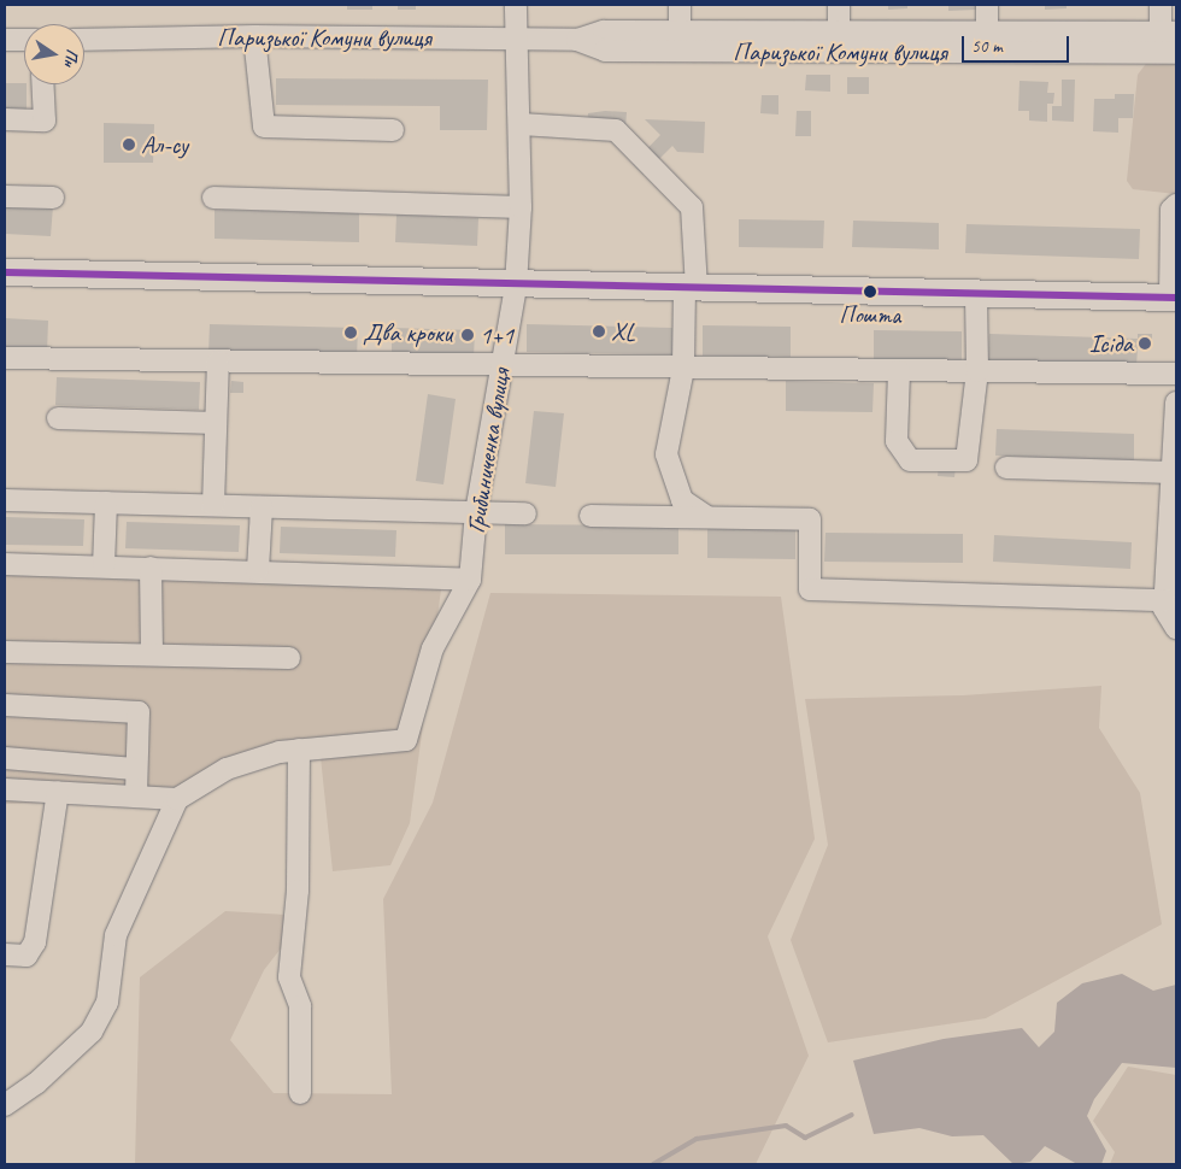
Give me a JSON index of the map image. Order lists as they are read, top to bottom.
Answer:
{
  "streets": {
    "street": ["Паризької Комуни вулиця", "Грибиниченка вулиця"]
  },
  "crossings": [
    ["Паризької Комуни вулиця", "Грибиниченка вулиця"]
  ],
  "places": [
    "Ал-су",
    "Пошта",
    "XL",
    "Два кроки",
    "1+1",
    "Ісіда"
  ],
  "scale_bar": "50 m",
  "north": "right"
}
